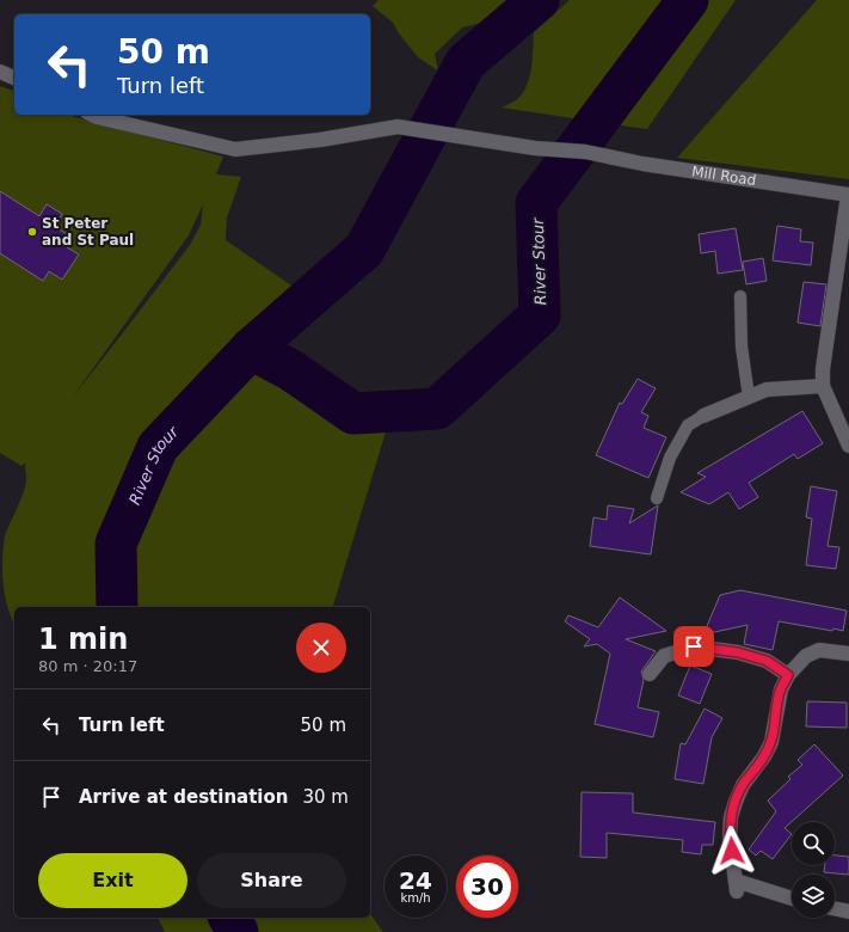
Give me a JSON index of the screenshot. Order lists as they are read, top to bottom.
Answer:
{
  "streets": {
    "street": ["Mill Road"]
  },
  "water": ["River Stour"],
  "places": ["St Peter and St Paul"],
  "page": {
    "turn": ["50 m", "Turn left"],
    "heading": ["1 min", "80 m · 20:17"],
    "list": [
      {
        "name": "Turn left",
        "value": "50 m"
      },
      {
        "name": "Arrive at destination",
        "value": "30 m"
      }
    ],
    "buttons": ["Exit", "Share"],
    "speed": "24 km/h",
    "limit": "30"
  }
}
